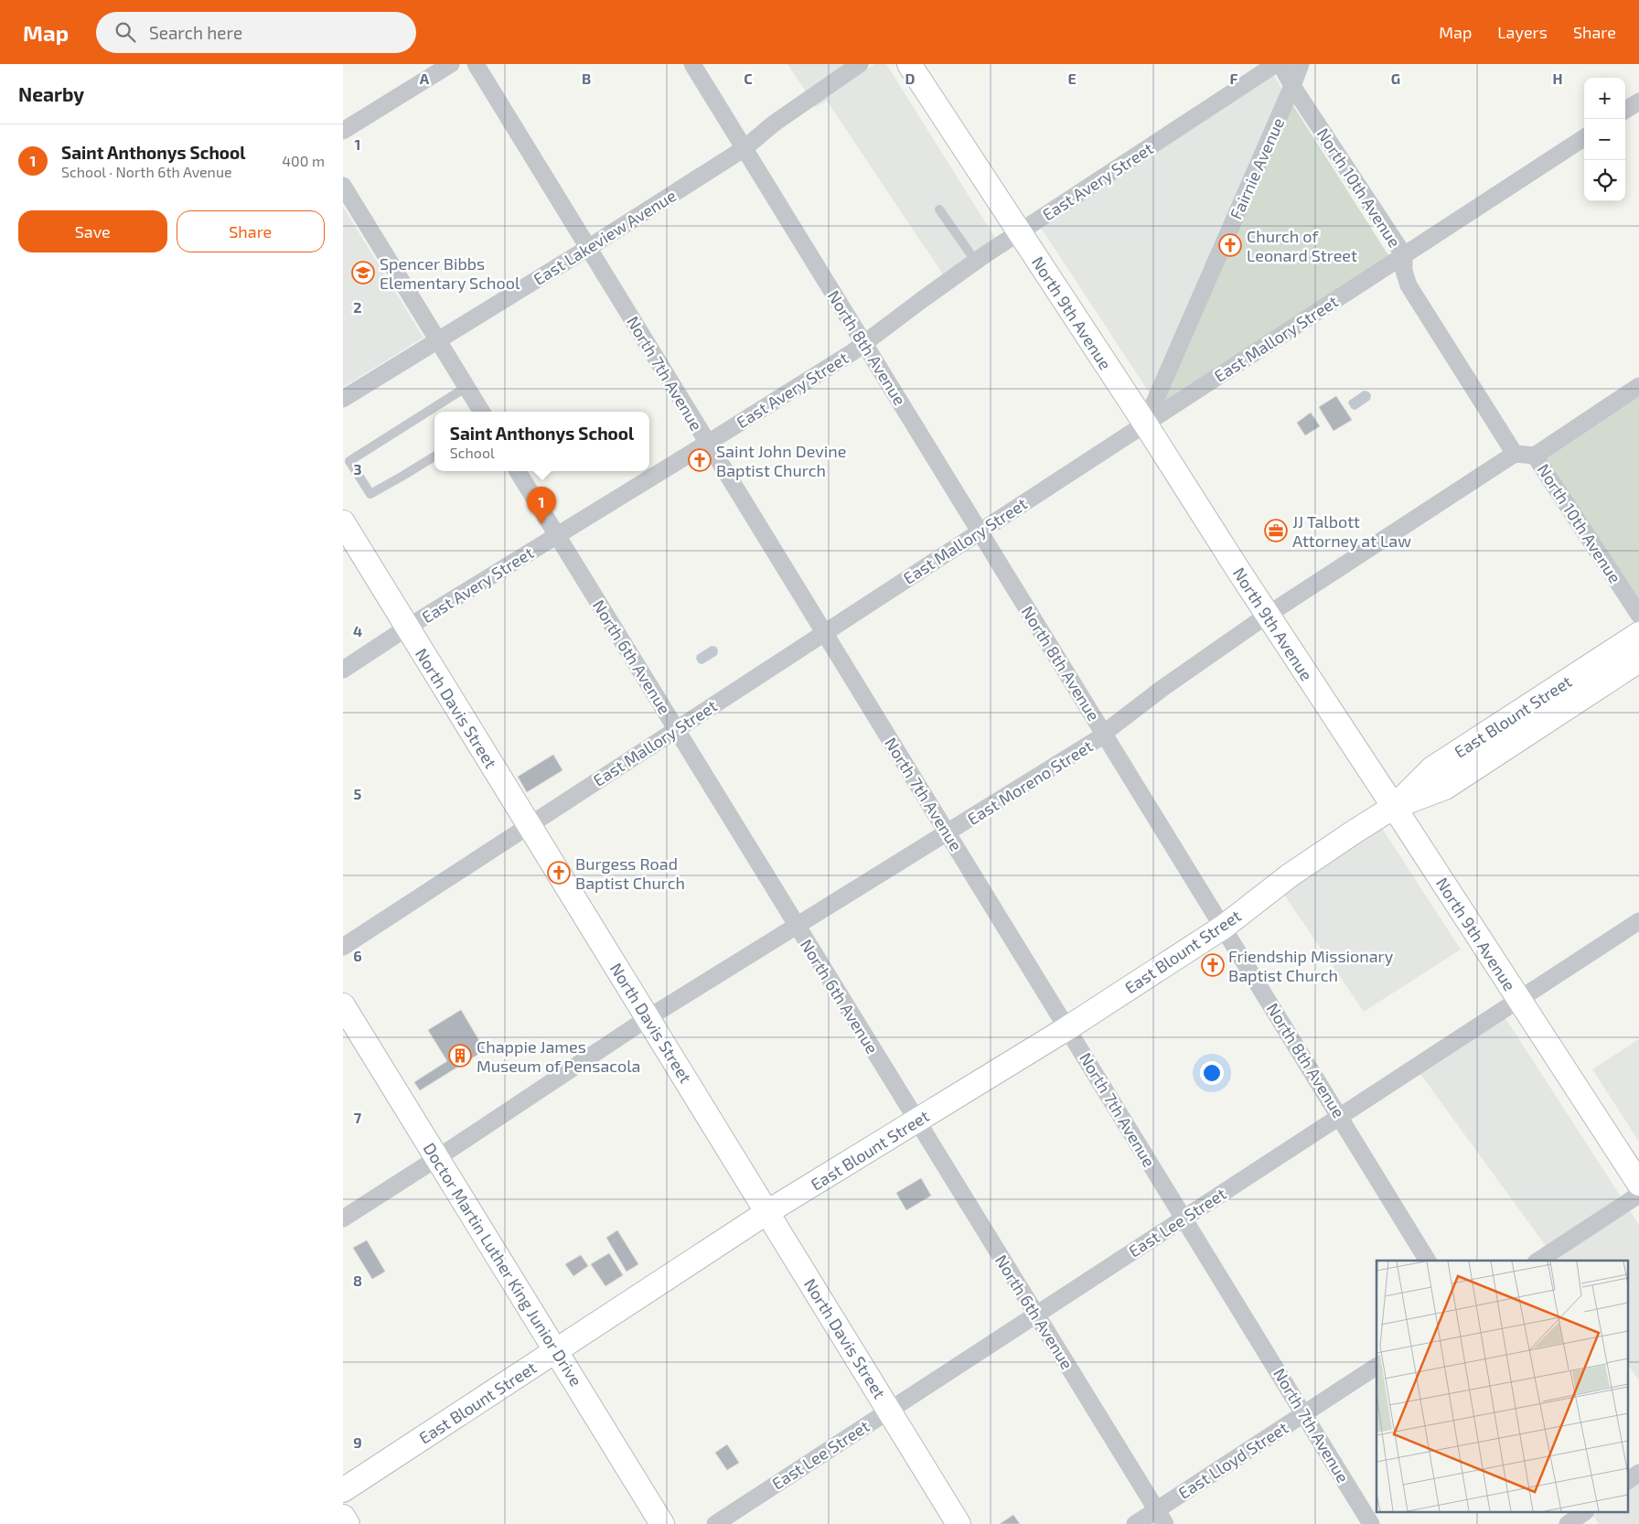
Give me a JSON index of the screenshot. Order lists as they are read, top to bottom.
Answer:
{
  "streets": {
    "main road": [
      "North 9th Avenue",
      "North Davis Street",
      "East Blount Street",
      "Doctor Martin Luther King Junior Drive"
    ],
    "street": [
      "Fairnie Avenue",
      "East Avery Street",
      "North 10th Avenue",
      "East Lakeview Avenue",
      "East Mallory Street",
      "North 8th Avenue",
      "North 7th Avenue",
      "North 6th Avenue",
      "East Moreno Street",
      "East Lee Street",
      "East Lloyd Street"
    ]
  },
  "crossings": [
    ["Fairnie Avenue", "North 10th Avenue"],
    ["Fairnie Avenue", "North 9th Avenue"],
    ["Fairnie Avenue", "East Mallory Street"],
    ["East Avery Street", "North 9th Avenue"],
    ["East Avery Street", "North 8th Avenue"],
    ["East Avery Street", "North 7th Avenue"],
    ["East Avery Street", "North 6th Avenue"],
    ["East Avery Street", "North Davis Street"],
    ["North 10th Avenue", "East Mallory Street"],
    ["North 10th Avenue", "East Moreno Street"],
    ["East Lakeview Avenue", "North 8th Avenue"],
    ["East Lakeview Avenue", "North 7th Avenue"],
    ["North 9th Avenue", "East Mallory Street"],
    ["North 9th Avenue", "East Blount Street"],
    ["North 9th Avenue", "East Moreno Street"],
    ["North 9th Avenue", "East Lee Street"],
    ["East Mallory Street", "North 8th Avenue"],
    ["East Mallory Street", "North 7th Avenue"],
    ["East Mallory Street", "North 6th Avenue"],
    ["East Mallory Street", "North Davis Street"],
    ["North 8th Avenue", "East Blount Street"],
    ["North 8th Avenue", "East Moreno Street"],
    ["North 8th Avenue", "East Lee Street"],
    ["North 7th Avenue", "East Blount Street"],
    ["North 7th Avenue", "East Moreno Street"],
    ["North 7th Avenue", "East Lee Street"],
    ["North 7th Avenue", "East Lloyd Street"],
    ["North 6th Avenue", "East Blount Street"],
    ["North 6th Avenue", "East Moreno Street"],
    ["North 6th Avenue", "East Lee Street"],
    ["North 6th Avenue", "East Lloyd Street"],
    ["North Davis Street", "East Blount Street"],
    ["North Davis Street", "East Moreno Street"],
    ["North Davis Street", "East Lee Street"],
    ["East Blount Street", "Doctor Martin Luther King Junior Drive"],
    ["East Moreno Street", "Doctor Martin Luther King Junior Drive"]
  ],
  "places": {
    "church": [
      "Church of Leonard Street",
      "Saint John Devine Baptist Church",
      "Burgess Road Baptist Church",
      "Friendship Missionary Baptist Church"
    ],
    "school or university": ["Spencer Bibbs Elementary School"],
    "office": ["JJ Talbott Attorney at Law"],
    "building": ["Chappie James Museum of Pensacola"]
  },
  "page": {
    "header": "Map",
    "search": "Search here",
    "nav": ["Map", "Layers", "Share"],
    "heading": "Nearby",
    "map_buttons": ["+", "−"],
    "list": [
      {
        "mark": "1",
        "name": "Saint Anthonys School",
        "note": "School · North 6th Avenue",
        "value": "400 m"
      }
    ],
    "buttons": ["Save", "Share"],
    "popup": ["Saint Anthonys School", "School"],
    "pins": "1"
  },
  "grid": {
    "columns": [
      "A",
      "B",
      "C",
      "D",
      "E",
      "F",
      "G",
      "H"
    ],
    "rows": [
      "1",
      "2",
      "3",
      "4",
      "5",
      "6",
      "7",
      "8",
      "9"
    ]
  }
}
